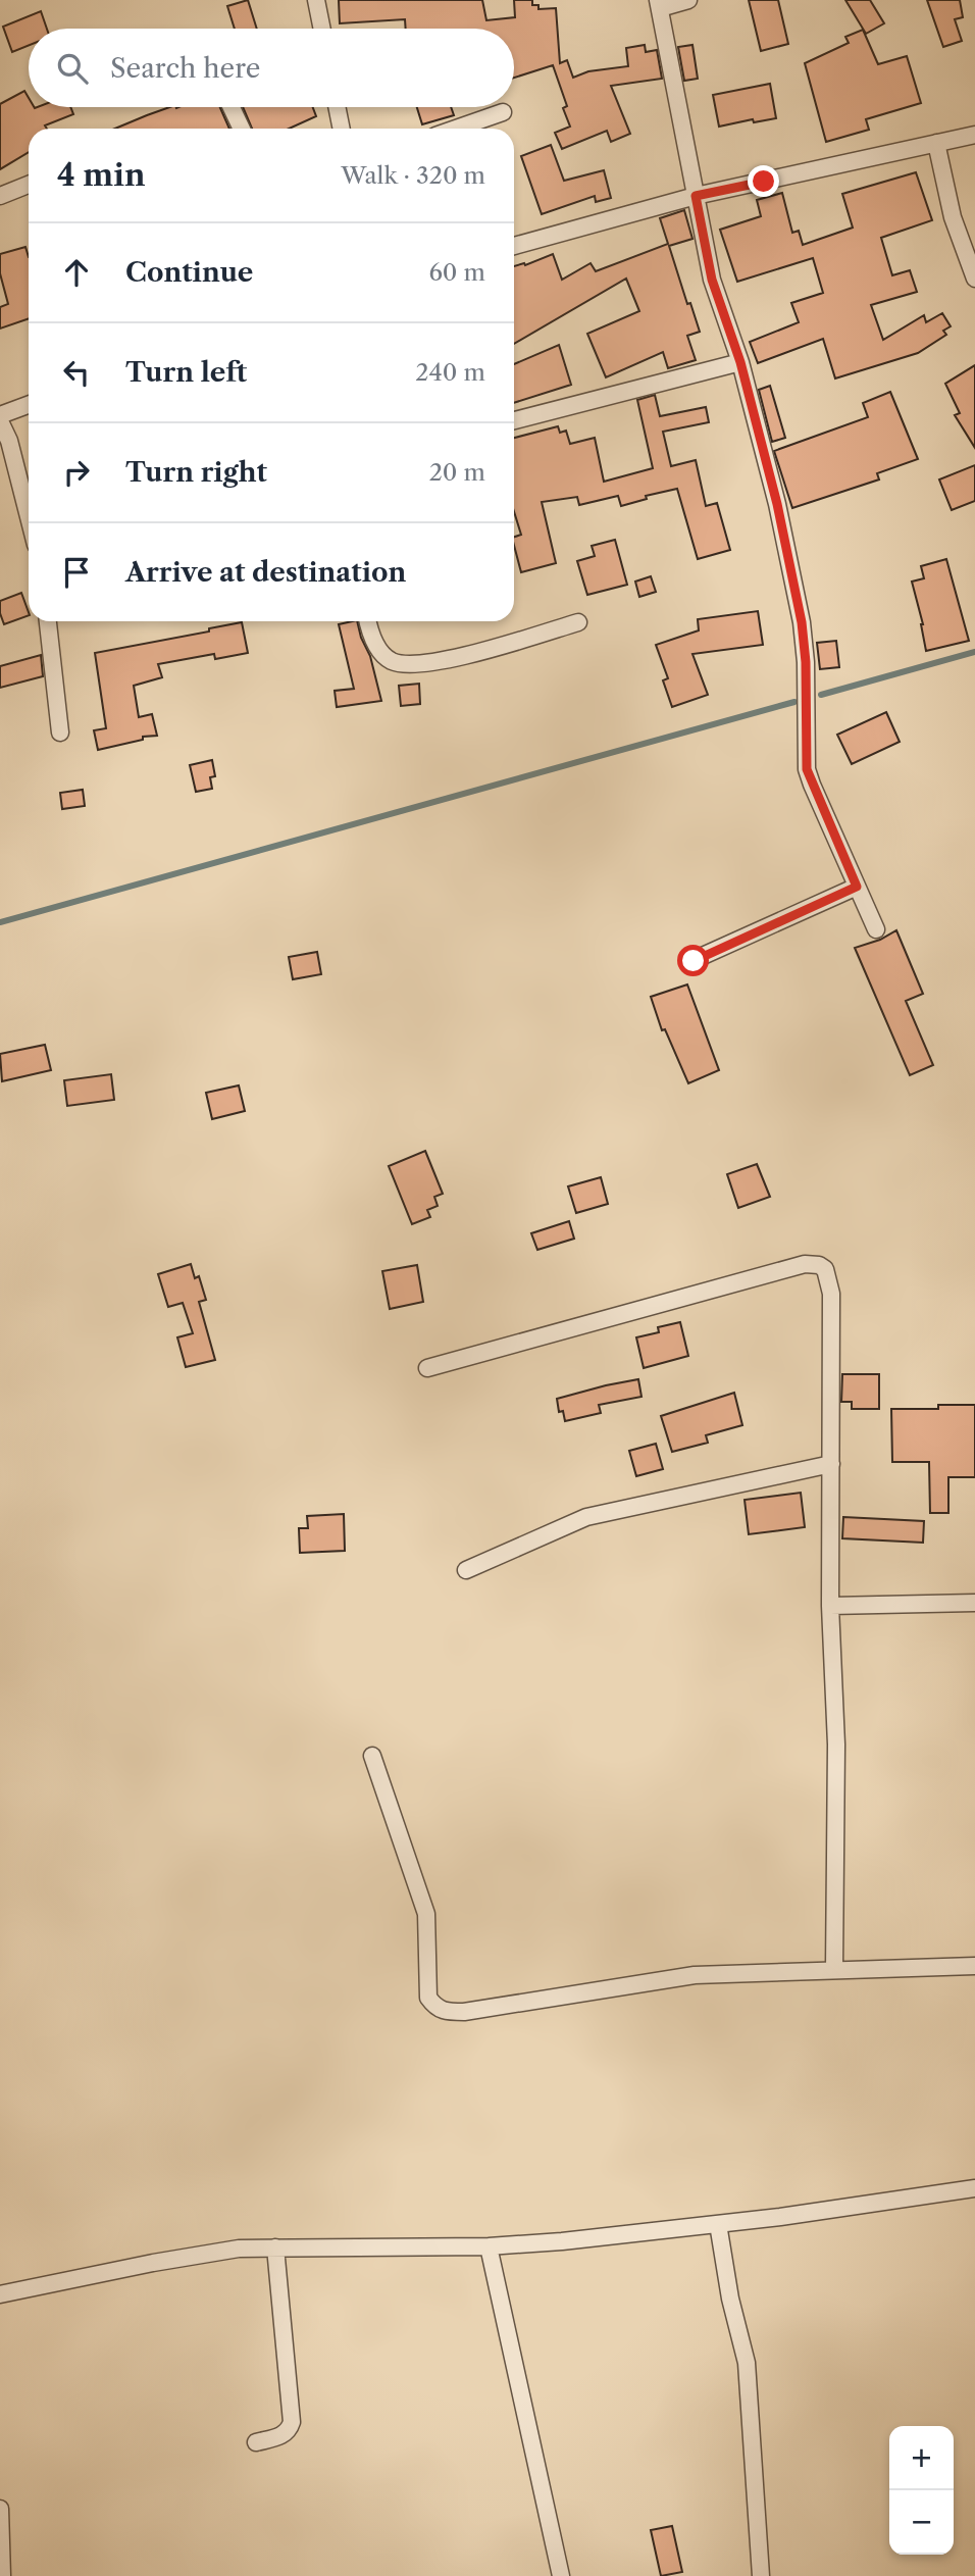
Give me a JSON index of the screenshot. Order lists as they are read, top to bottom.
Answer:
{
  "page": {
    "search": "Search here",
    "heading": ["4 min", "Walk · 320 m"],
    "list": [
      ["Continue", "60 m"],
      ["Turn left", "240 m"],
      ["Turn right", "20 m"],
      "Arrive at destination"
    ],
    "map_buttons": ["+", "−"]
  }
}
